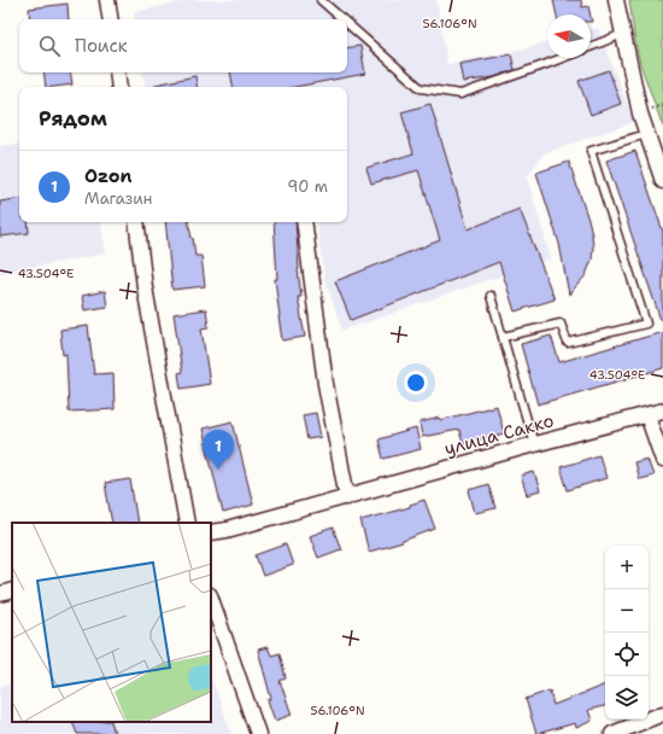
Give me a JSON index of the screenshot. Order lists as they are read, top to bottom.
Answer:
{
  "streets": {
    "street": ["улица Сакко"]
  },
  "north": "left",
  "page": {
    "search": "Поиск",
    "heading": "Рядом",
    "list": [
      {
        "mark": "1",
        "name": "Ozon",
        "note": "Магазин",
        "value": "90 m"
      }
    ],
    "pins": "1",
    "map_buttons": ["+", "−"]
  },
  "coordinates": ["56.106°N", "43.504°E"]
}
